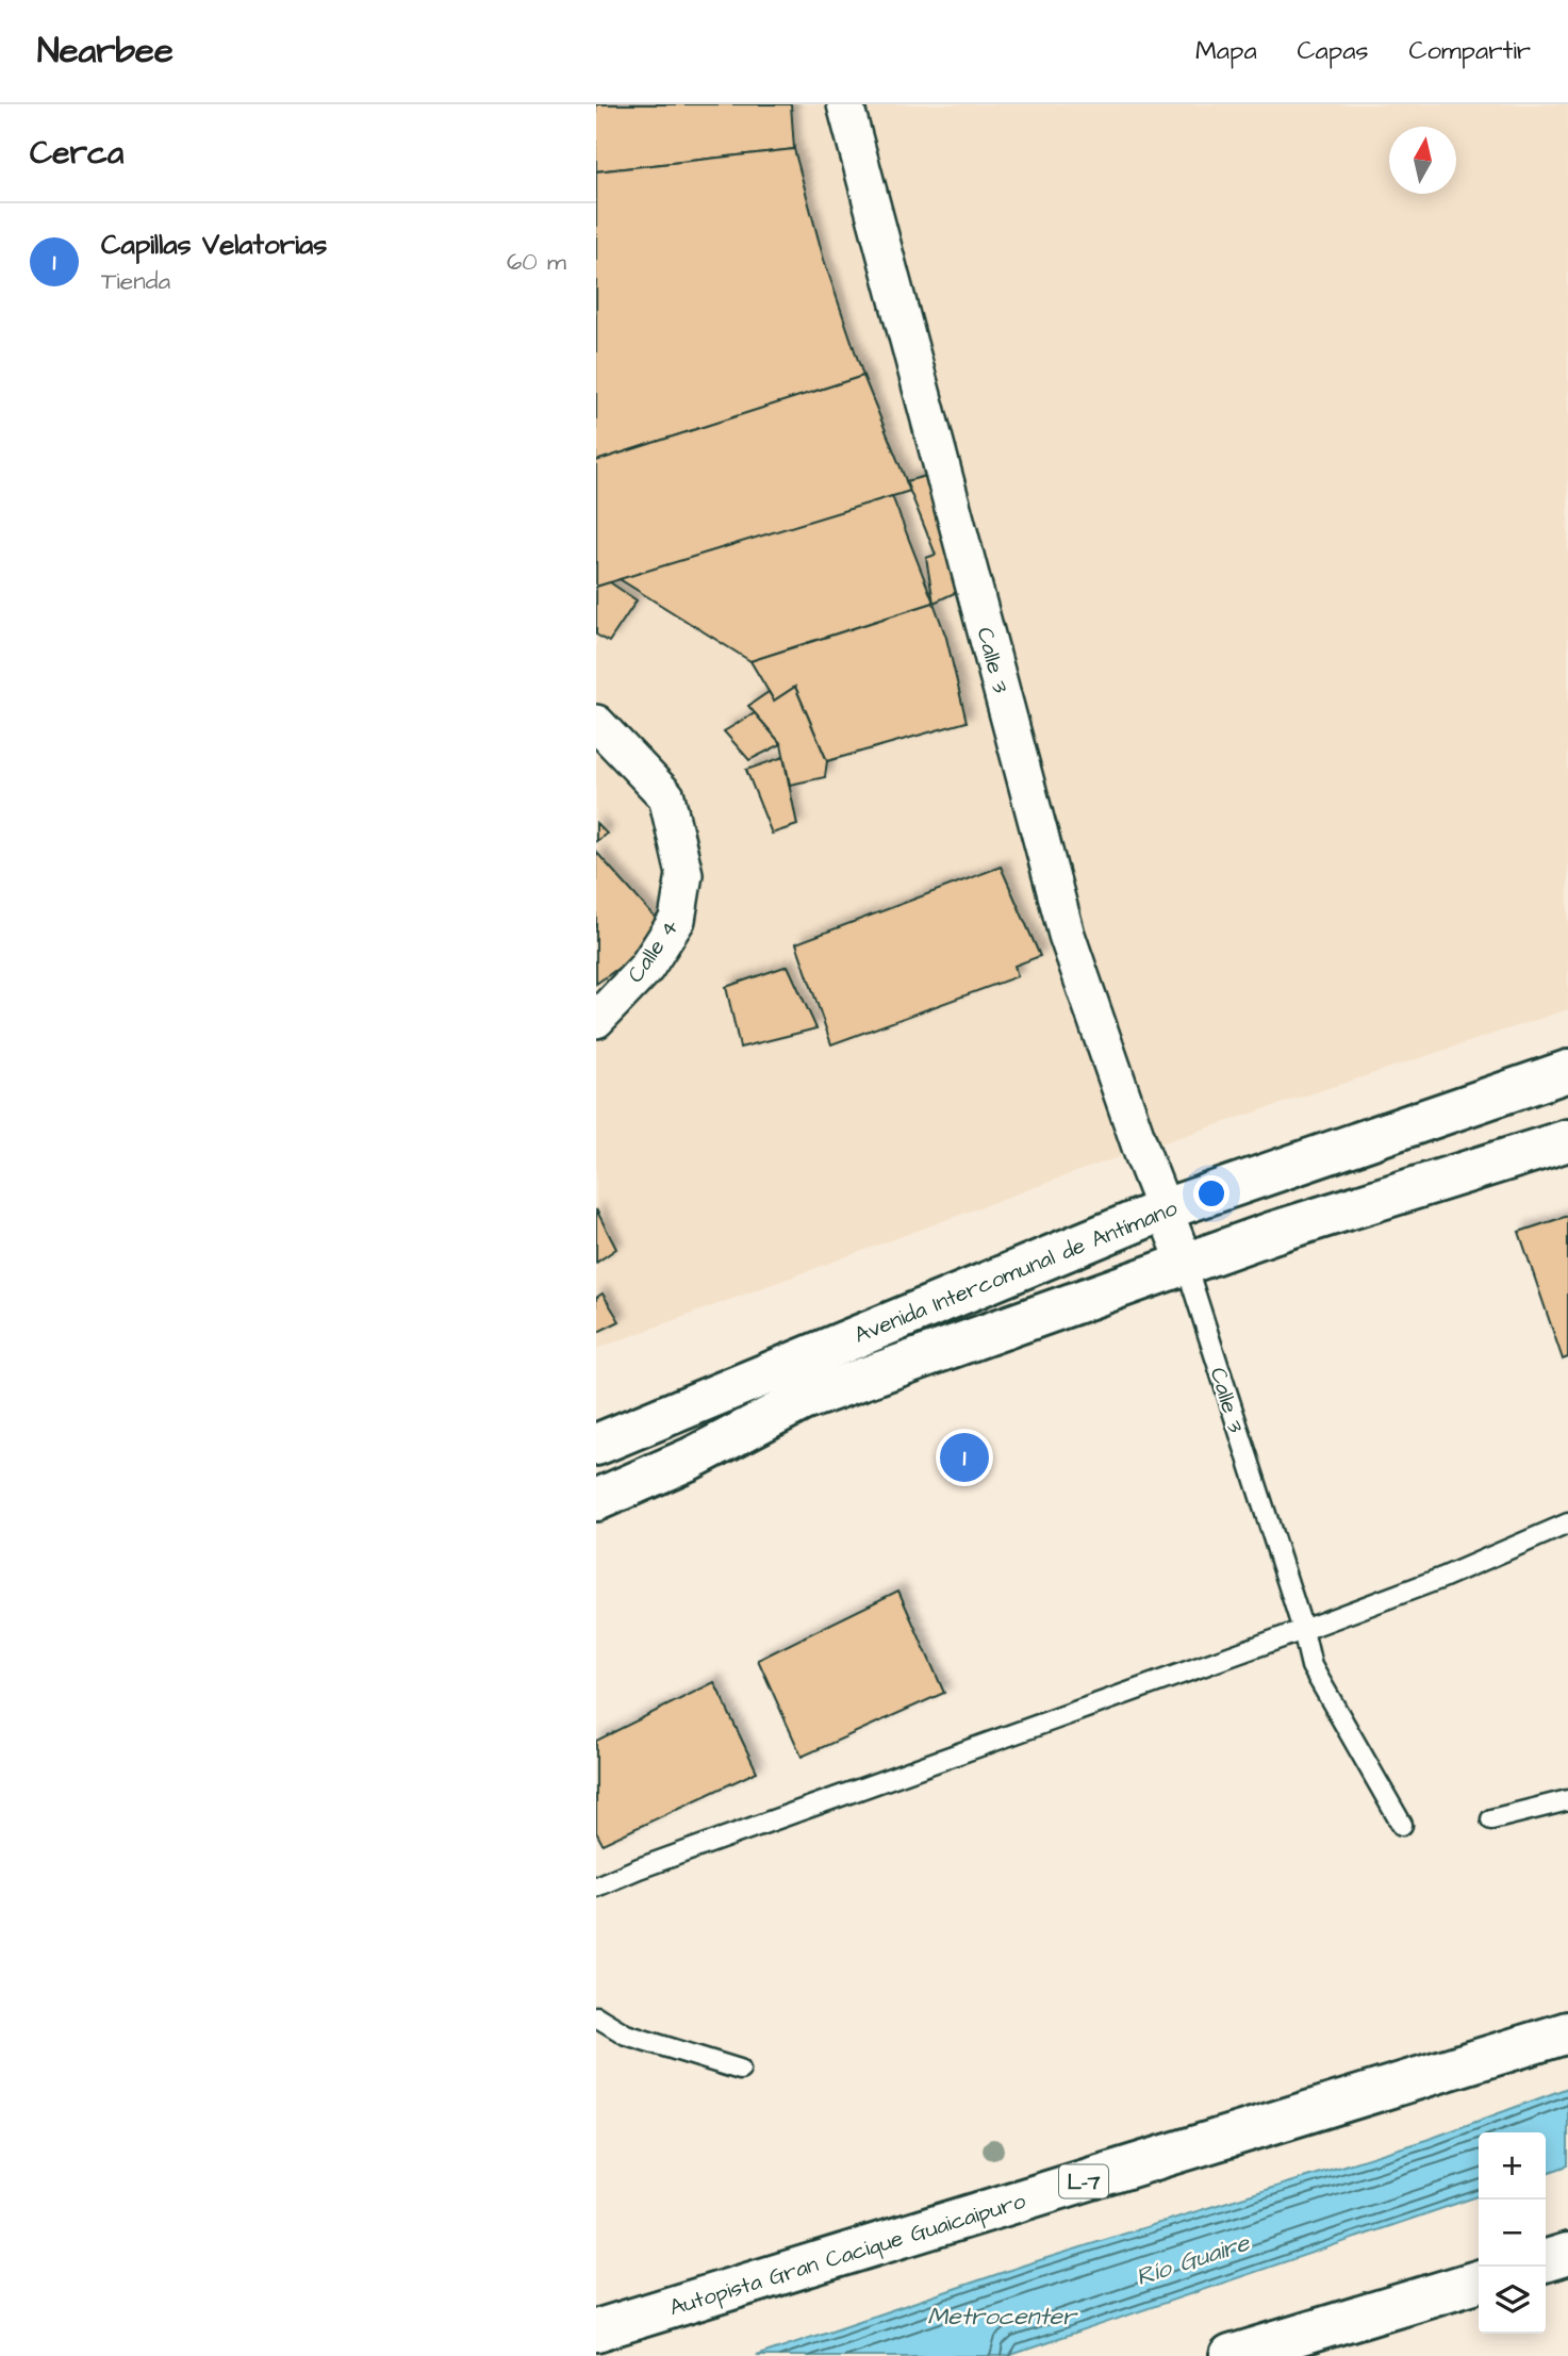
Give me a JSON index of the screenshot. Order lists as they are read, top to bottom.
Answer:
{
  "streets": {
    "main road": ["Avenida Intercomunal de Antímano", "L-7", "Autopista Gran Cacique Guaicaipuro"],
    "street": ["Calle 3", "Calle 4"]
  },
  "crossings": [
    ["Calle 3", "Avenida Intercomunal de Antímano"]
  ],
  "water": ["Río Guaire", "Metrocenter"],
  "north": "top",
  "page": {
    "header": "Nearbee",
    "nav": ["Mapa", "Capas", "Compartir"],
    "heading": "Cerca",
    "list": [
      {
        "mark": "1",
        "name": "Capillas Velatorias",
        "note": "Tienda",
        "value": "60 m"
      }
    ],
    "pins": "1",
    "map_buttons": ["+", "−"]
  }
}
